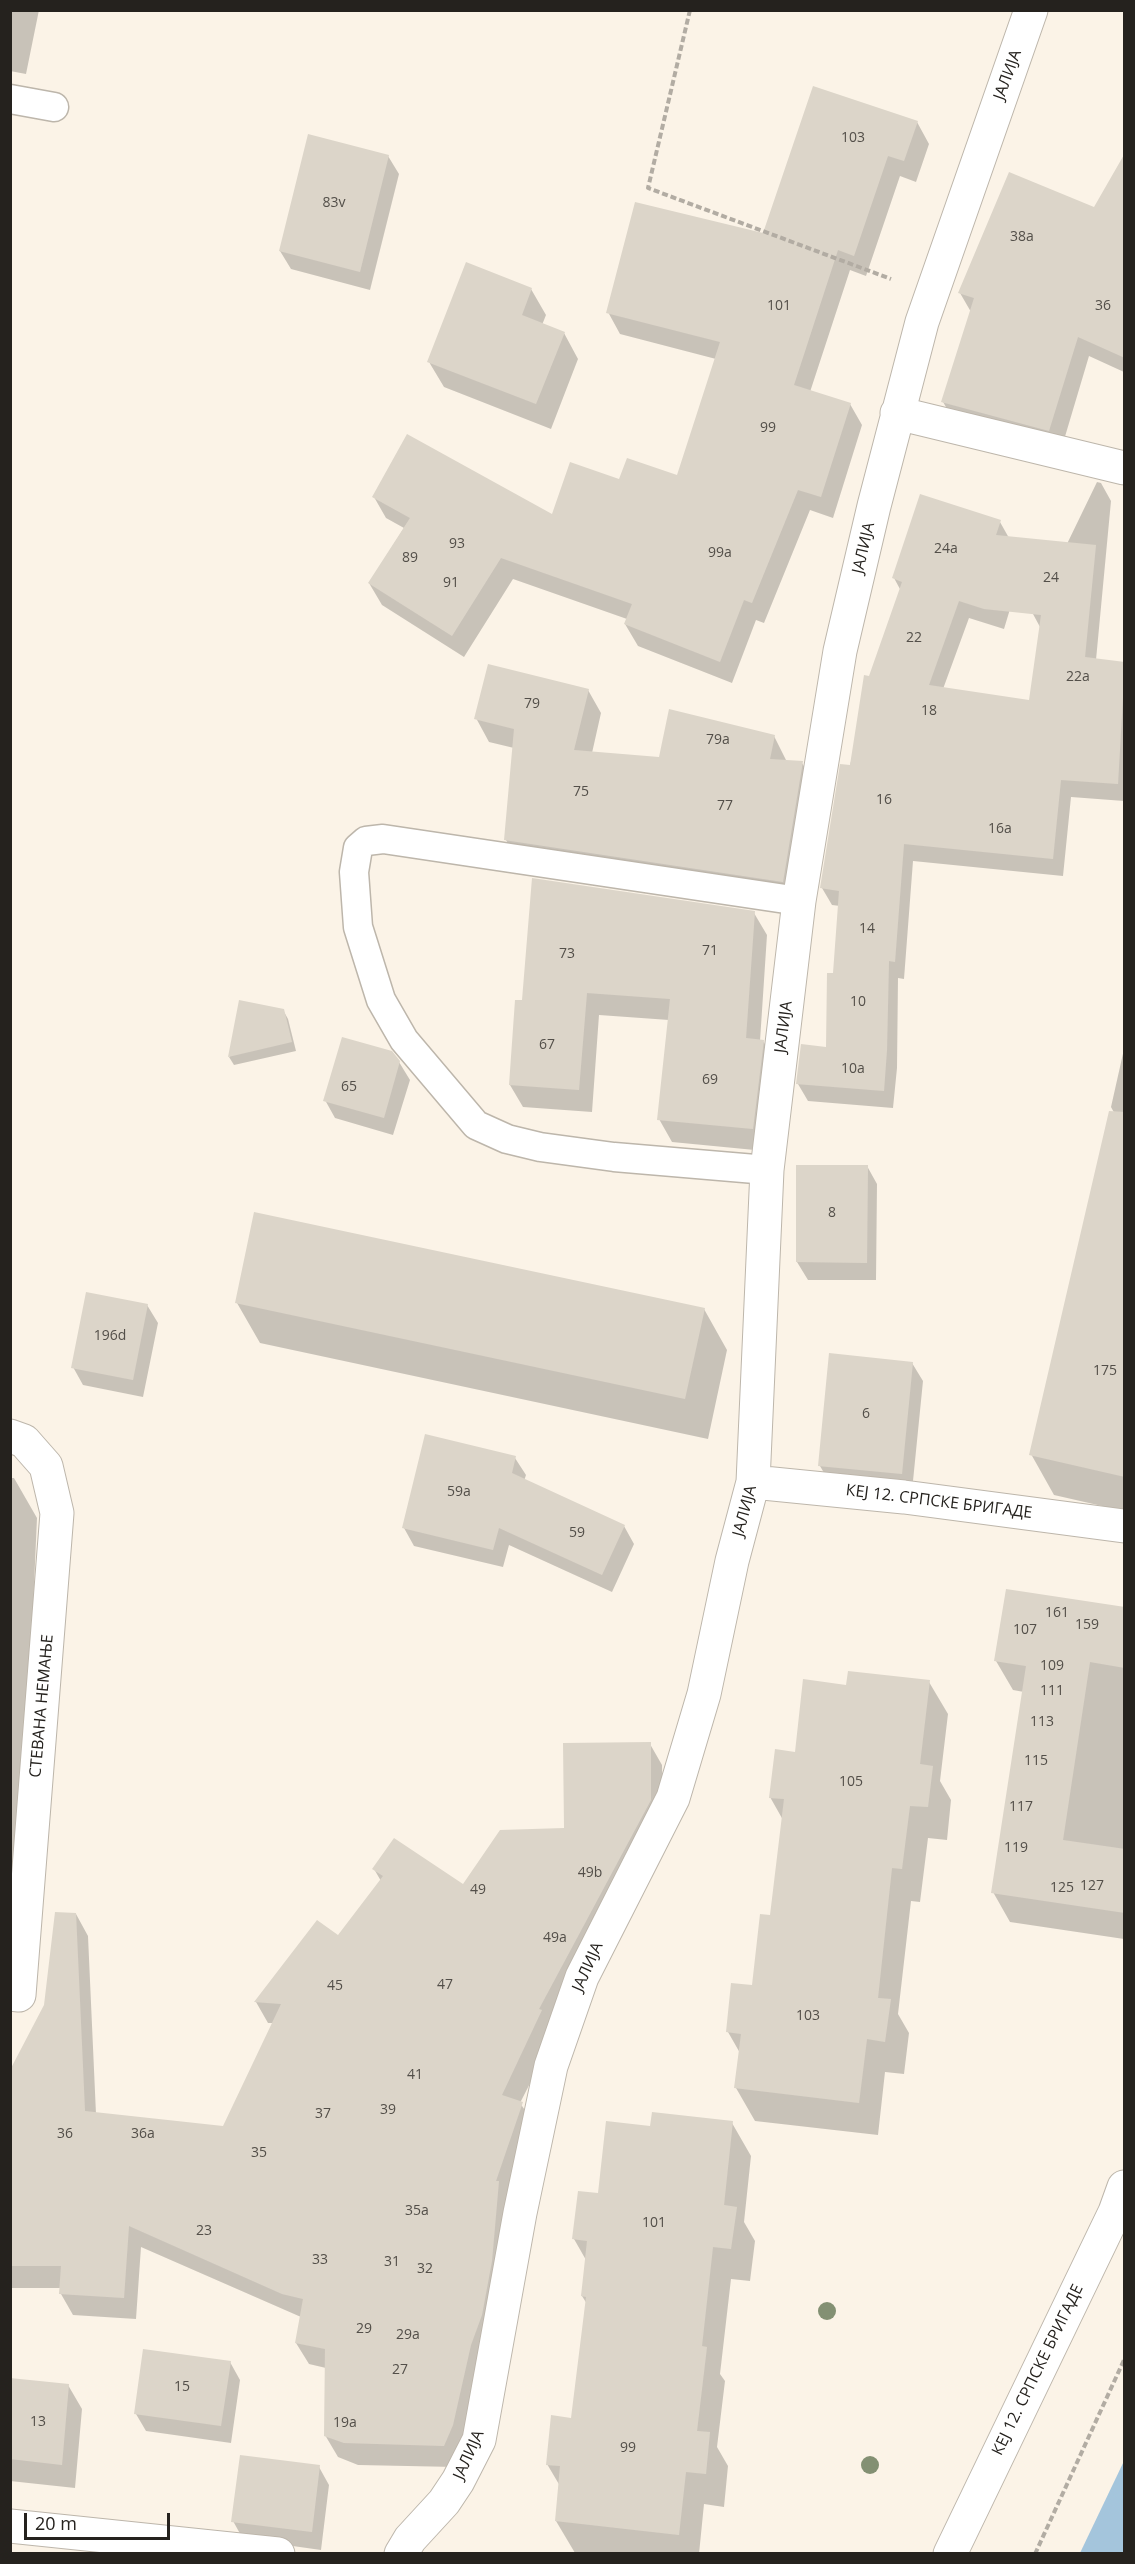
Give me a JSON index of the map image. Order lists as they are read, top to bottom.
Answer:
{
  "streets": {
    "street": ["ЈАЛИЈА", "КЕЈ 12. СРПСКЕ БРИГАДЕ", "СТЕВАНА НЕМАЊЕ"]
  },
  "crossings": [
    ["ЈАЛИЈА", "КЕЈ 12. СРПСКЕ БРИГАДЕ"]
  ],
  "house_numbers": [
    "103",
    "83v",
    "38a",
    "101",
    "36",
    "99",
    "93",
    "24a",
    "99a",
    "89",
    "24",
    "91",
    "22",
    "22a",
    "79",
    "18",
    "79a",
    "75",
    "16",
    "77",
    "16a",
    "14",
    "71",
    "73",
    "10",
    "67",
    "10a",
    "69",
    "65",
    "8",
    "196d",
    "175",
    "6",
    "59a",
    "59",
    "161",
    "159",
    "107",
    "109",
    "111",
    "113",
    "115",
    "105",
    "117",
    "119",
    "49b",
    "127",
    "125",
    "49",
    "49a",
    "47",
    "45",
    "103",
    "41",
    "39",
    "37",
    "36",
    "36a",
    "35",
    "35a",
    "101",
    "23",
    "33",
    "31",
    "32",
    "29",
    "29a",
    "27",
    "15",
    "13",
    "19a",
    "99"
  ],
  "scale_bar": "20 m"
}
